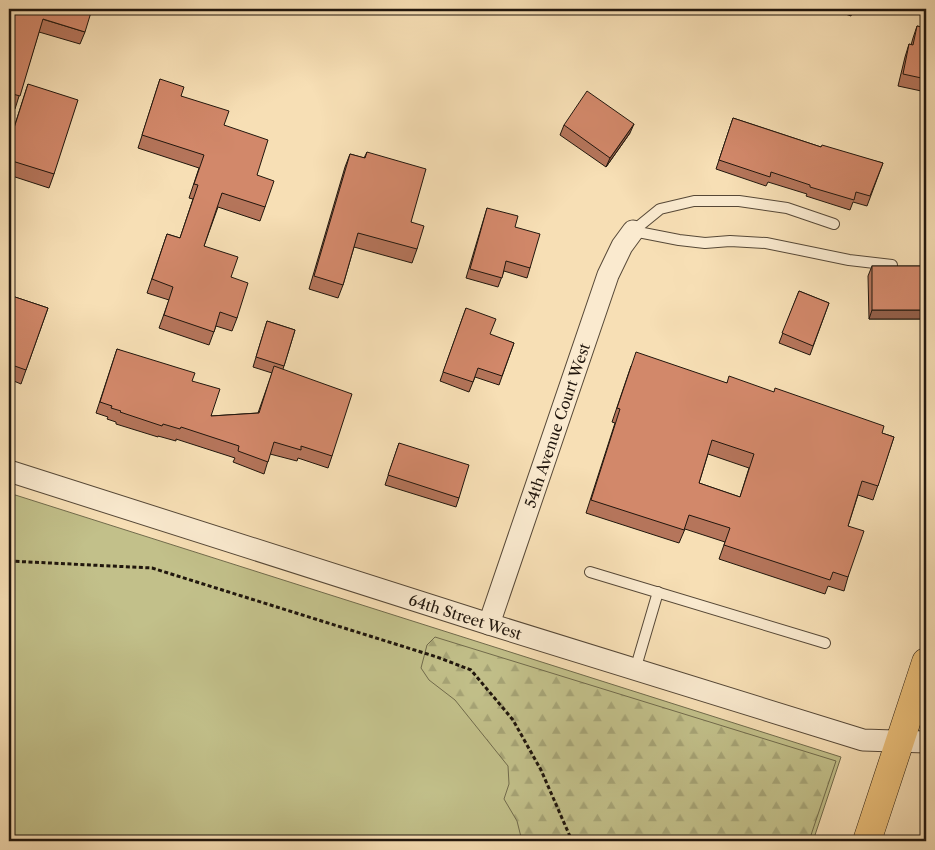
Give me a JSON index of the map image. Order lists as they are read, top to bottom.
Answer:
{
  "streets": {
    "street": ["54th Avenue Court West", "64th Street West"]
  },
  "crossings": [
    ["54th Avenue Court West", "64th Street West"]
  ]
}
